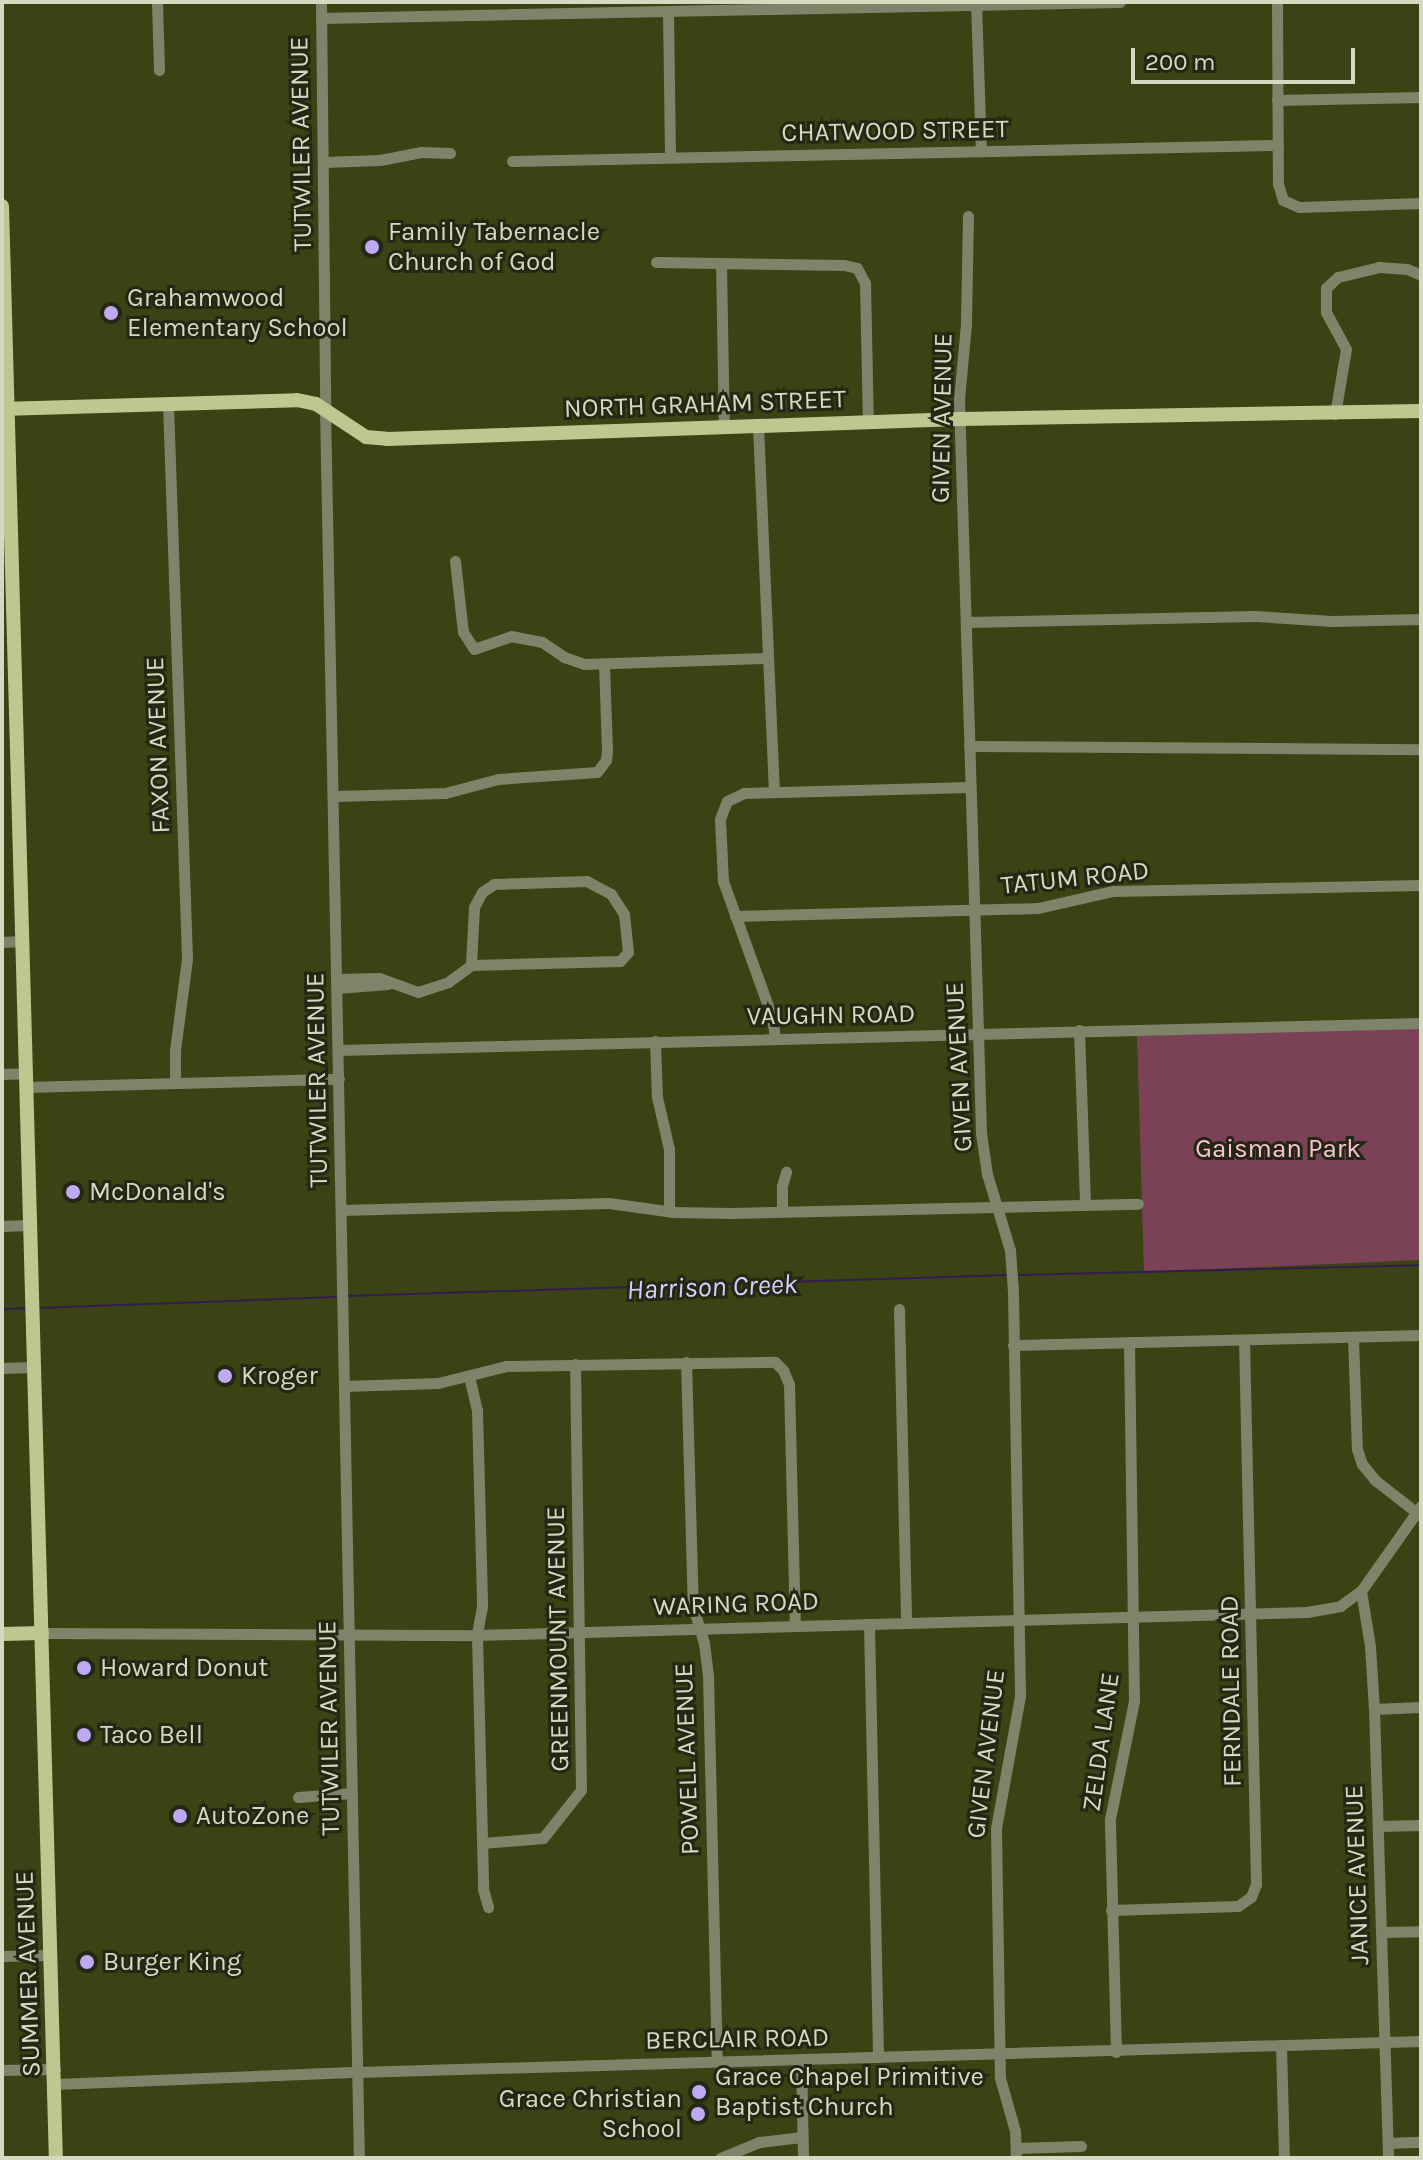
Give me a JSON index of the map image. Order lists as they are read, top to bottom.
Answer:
{
  "streets": {
    "main road": ["NORTH GRAHAM STREET", "WARING ROAD", "SUMMER AVENUE"],
    "street": [
      "CHATWOOD STREET",
      "TUTWILER AVENUE",
      "GIVEN AVENUE",
      "FAXON AVENUE",
      "TATUM ROAD",
      "VAUGHN ROAD",
      "GREENMOUNT AVENUE",
      "FERNDALE ROAD",
      "ZELDA LANE",
      "POWELL AVENUE",
      "JANICE AVENUE",
      "BERCLAIR ROAD"
    ]
  },
  "crossings": [
    ["TUTWILER AVENUE", "NORTH GRAHAM STREET"],
    ["TUTWILER AVENUE", "VAUGHN ROAD"],
    ["TUTWILER AVENUE", "WARING ROAD"],
    ["TUTWILER AVENUE", "BERCLAIR ROAD"],
    ["NORTH GRAHAM STREET", "GIVEN AVENUE"],
    ["NORTH GRAHAM STREET", "FAXON AVENUE"],
    ["NORTH GRAHAM STREET", "SUMMER AVENUE"],
    ["GIVEN AVENUE", "TATUM ROAD"],
    ["GIVEN AVENUE", "VAUGHN ROAD"],
    ["GIVEN AVENUE", "WARING ROAD"],
    ["GIVEN AVENUE", "BERCLAIR ROAD"],
    ["WARING ROAD", "GREENMOUNT AVENUE"],
    ["WARING ROAD", "FERNDALE ROAD"],
    ["WARING ROAD", "ZELDA LANE"],
    ["WARING ROAD", "POWELL AVENUE"],
    ["WARING ROAD", "JANICE AVENUE"],
    ["WARING ROAD", "SUMMER AVENUE"],
    ["FERNDALE ROAD", "ZELDA LANE"],
    ["ZELDA LANE", "BERCLAIR ROAD"],
    ["POWELL AVENUE", "BERCLAIR ROAD"],
    ["JANICE AVENUE", "BERCLAIR ROAD"],
    ["SUMMER AVENUE", "BERCLAIR ROAD"]
  ],
  "water": ["Harrison Creek"],
  "parks": ["Gaisman Park"],
  "places": [
    "Family Tabernacle Church of God",
    "Grahamwood Elementary School",
    "McDonald's",
    "Kroger",
    "Howard Donut",
    "Taco Bell",
    "AutoZone",
    "Burger King",
    "Grace Chapel Primitive Baptist Church",
    "Grace Christian School"
  ],
  "scale_bar": "200 m"
}
